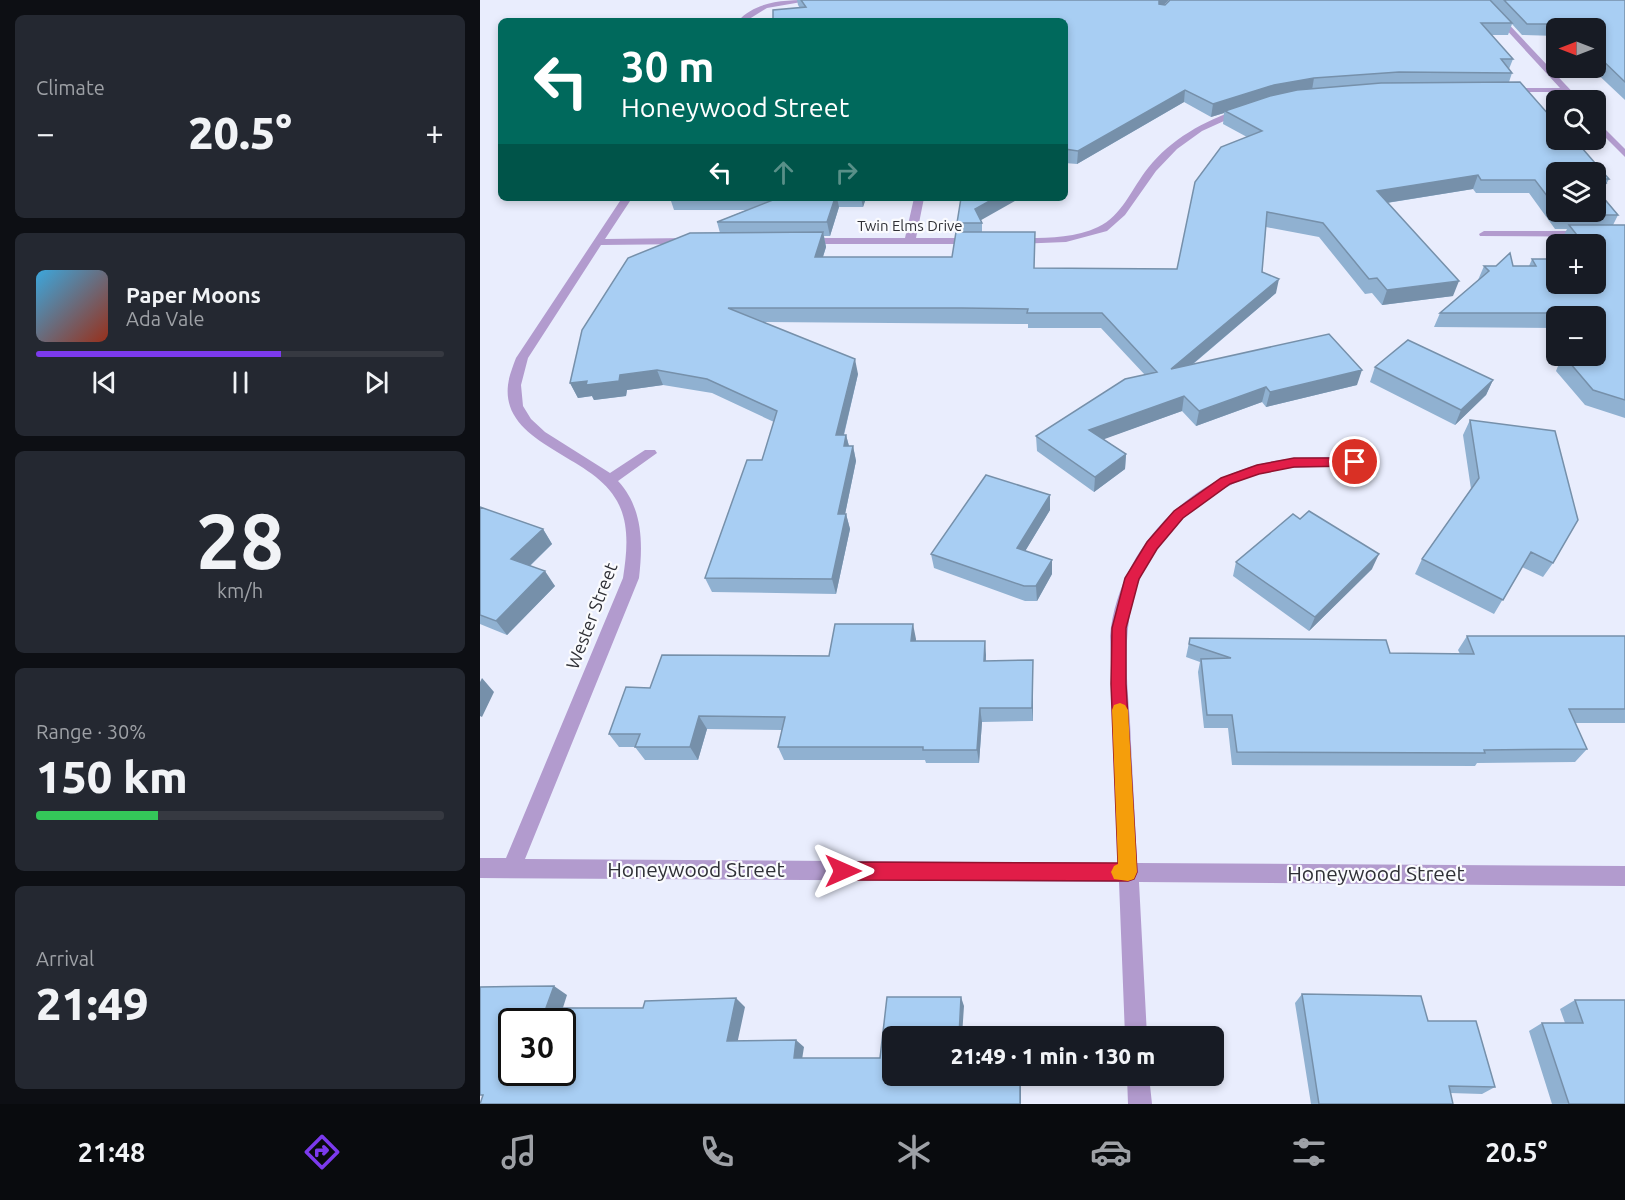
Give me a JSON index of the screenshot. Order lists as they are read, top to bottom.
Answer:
{
  "streets": {
    "street": ["Twin Elms Drive", "Wester Street", "Honeywood Street"]
  },
  "crossings": [
    ["Wester Street", "Honeywood Street"]
  ],
  "north": "left",
  "page": {
    "tile": [
      "Climate",
      ["28", "km/h"],
      ["Range · 30%", "150 km"],
      ["Arrival", "21:49"]
    ],
    "map_buttons": ["+", "−"],
    "turn": ["30 m", "Honeywood Street"],
    "heat": ["−", "20.5°", "+"],
    "song": ["Paper Moons", "Ada Vale"],
    "limit": "30",
    "trip": "21:49 · 1 min · 130 m",
    "tabs": ["21:48", "20.5°"]
  }
}
